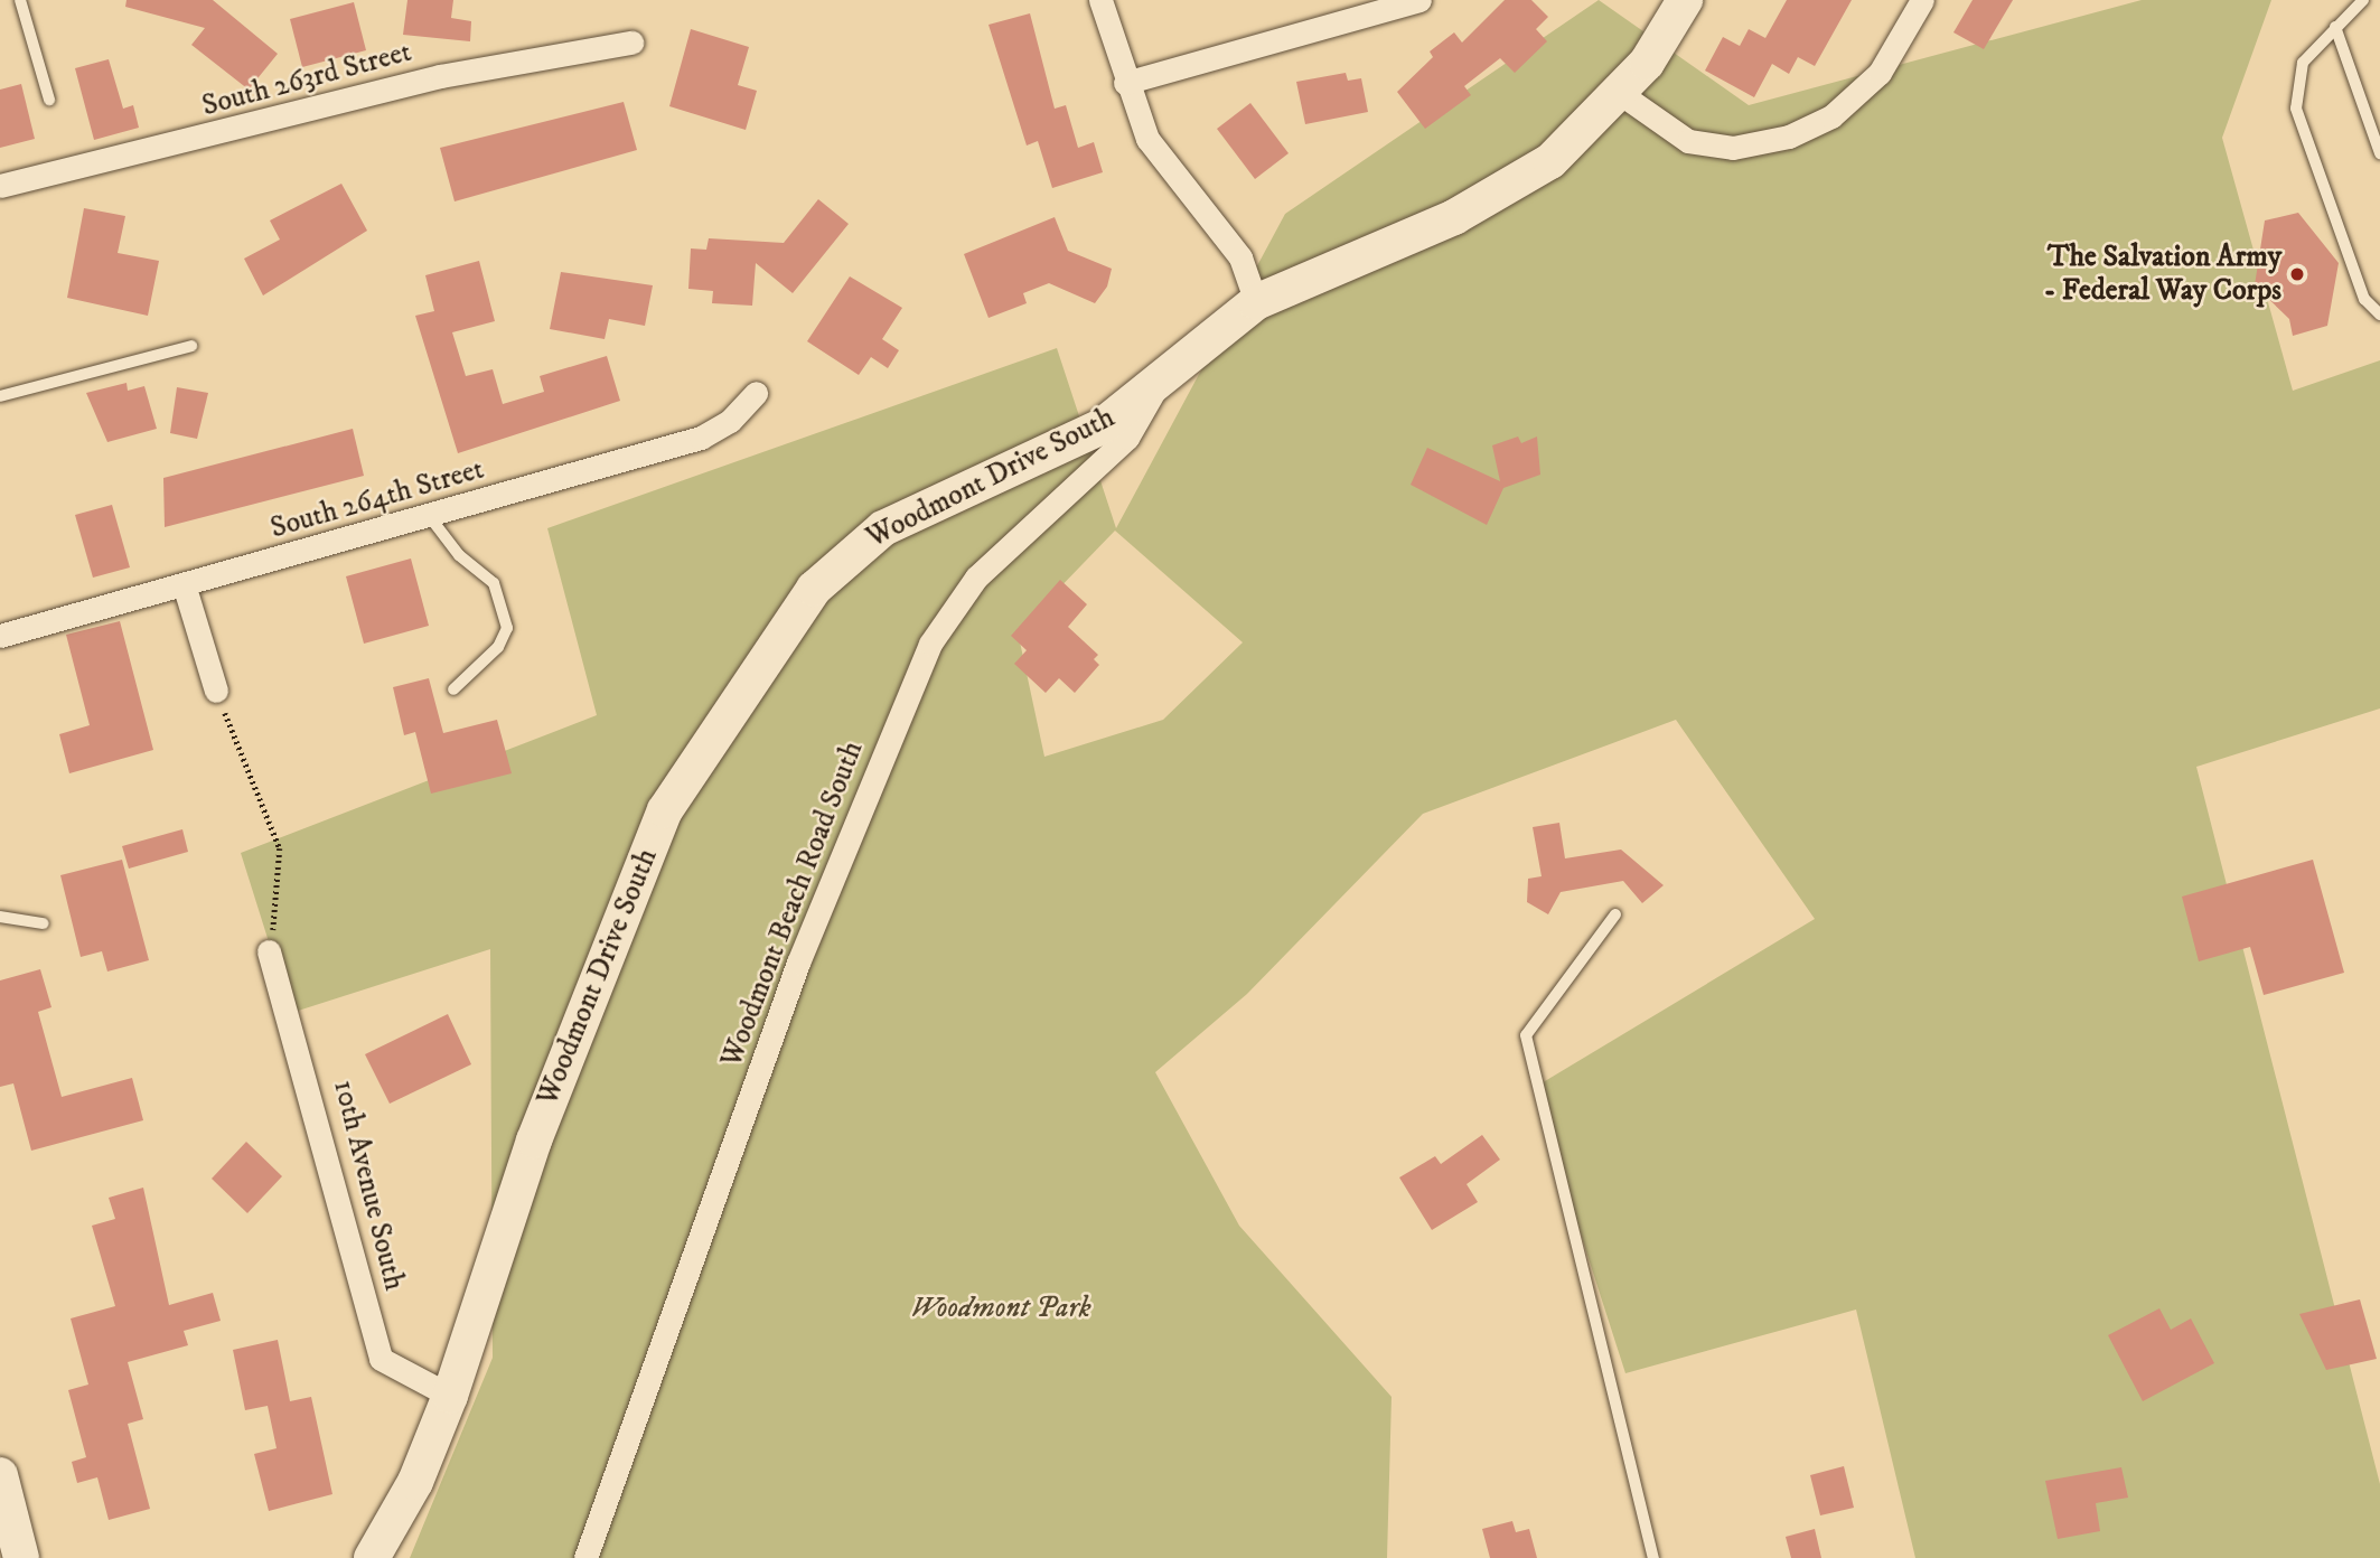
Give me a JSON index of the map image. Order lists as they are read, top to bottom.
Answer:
{
  "streets": {
    "main road": ["Woodmont Drive South"],
    "street": [
      "South 263rd Street",
      "South 264th Street",
      "Woodmont Beach Road South",
      "10th Avenue South"
    ]
  },
  "crossings": [
    ["Woodmont Drive South", "Woodmont Beach Road South"],
    ["Woodmont Drive South", "10th Avenue South"]
  ],
  "parks": ["Woodmont Park"],
  "places": ["The Salvation Army - Federal Way Corps"]
}
